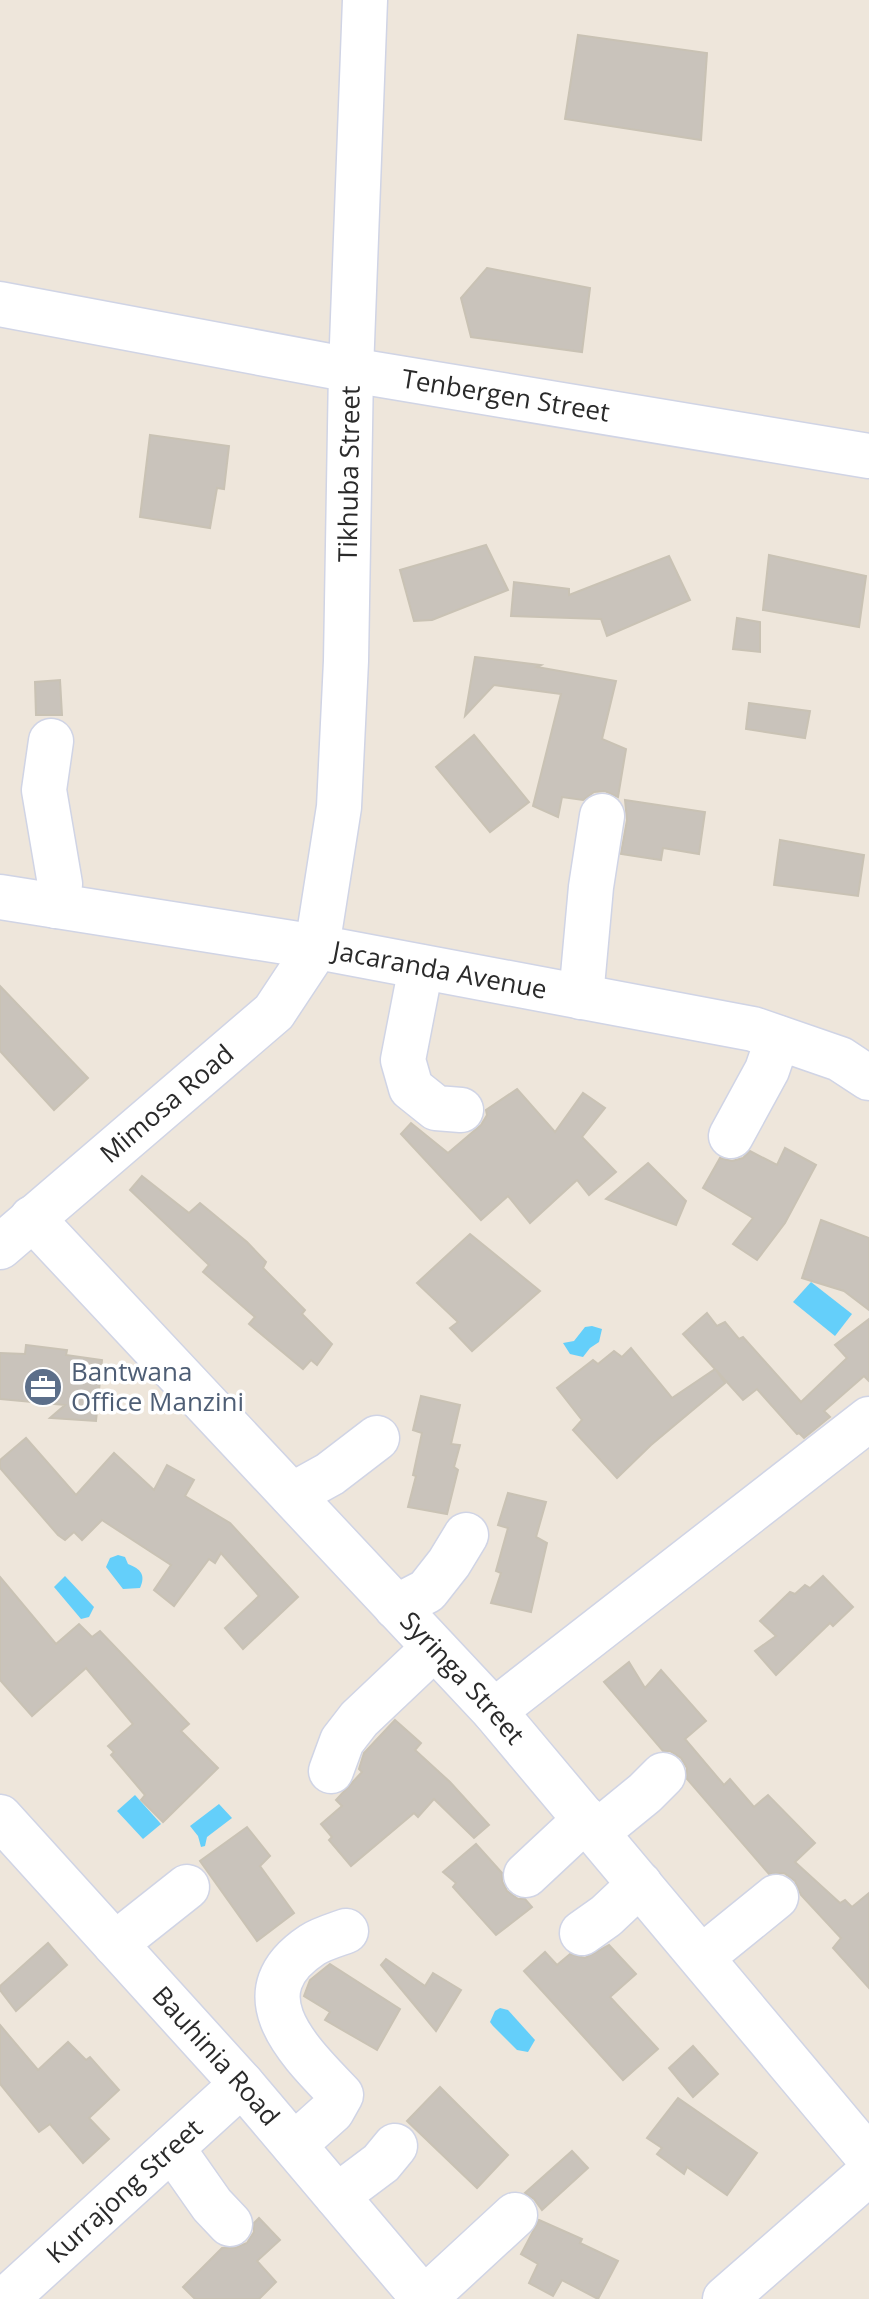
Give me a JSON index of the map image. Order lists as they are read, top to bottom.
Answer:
{
  "streets": {
    "street": [
      "Tenbergen Street",
      "Tikhuba Street",
      "Jacaranda Avenue",
      "Mimosa Road",
      "Syringa Street",
      "Bauhinia Road",
      "Kurrajong Street"
    ]
  },
  "crossings": [
    ["Tenbergen Street", "Tikhuba Street"],
    ["Tikhuba Street", "Jacaranda Avenue"],
    ["Tikhuba Street", "Mimosa Road"],
    ["Jacaranda Avenue", "Mimosa Road"],
    ["Mimosa Road", "Syringa Street"],
    ["Bauhinia Road", "Kurrajong Street"]
  ],
  "places": {
    "office": ["Bantwana Office Manzini"]
  }
}
